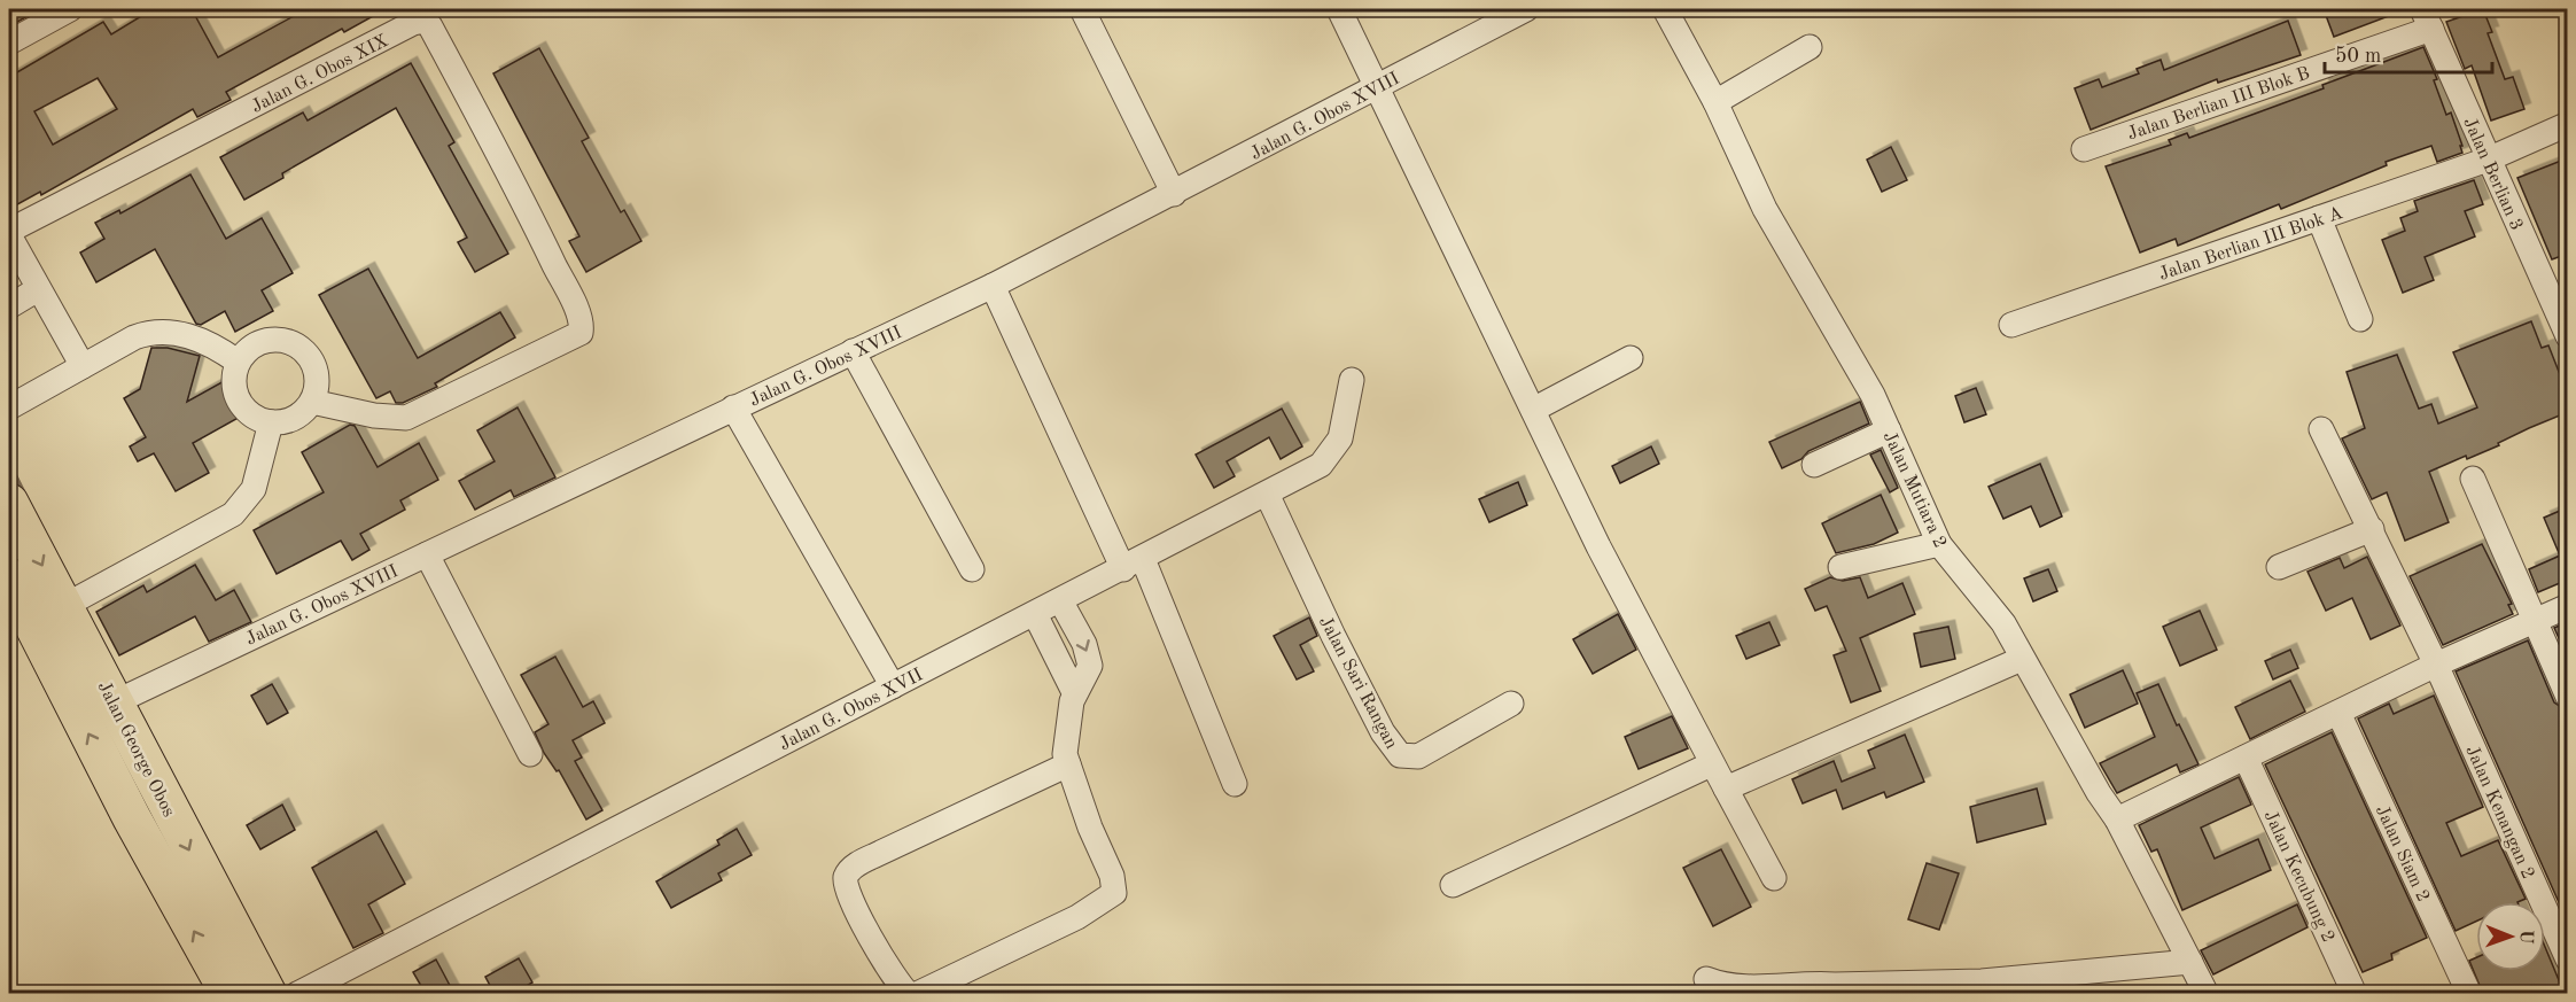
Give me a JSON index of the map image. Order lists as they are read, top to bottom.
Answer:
{
  "streets": {
    "main road": ["Jalan George Obos"],
    "street": [
      "Jalan G. Obos XIX",
      "Jalan Berlian III Blok B",
      "Jalan G. Obos XVIII",
      "Jalan Berlian 3",
      "Jalan Berlian III Blok A",
      "Jalan Mutiara 2",
      "Jalan Sari Rangan",
      "Jalan G. Obos XVII",
      "Jalan Kenangan 2",
      "Jalan Siam 2",
      "Jalan Kecubung 2"
    ]
  },
  "crossings": [
    ["Jalan Berlian III Blok B", "Jalan Berlian 3"],
    ["Jalan G. Obos XVIII", "Jalan George Obos"],
    ["Jalan Berlian 3", "Jalan Berlian III Blok A"],
    ["Jalan Sari Rangan", "Jalan G. Obos XVII"]
  ],
  "scale_bar": "50 m",
  "north": "right"
}
